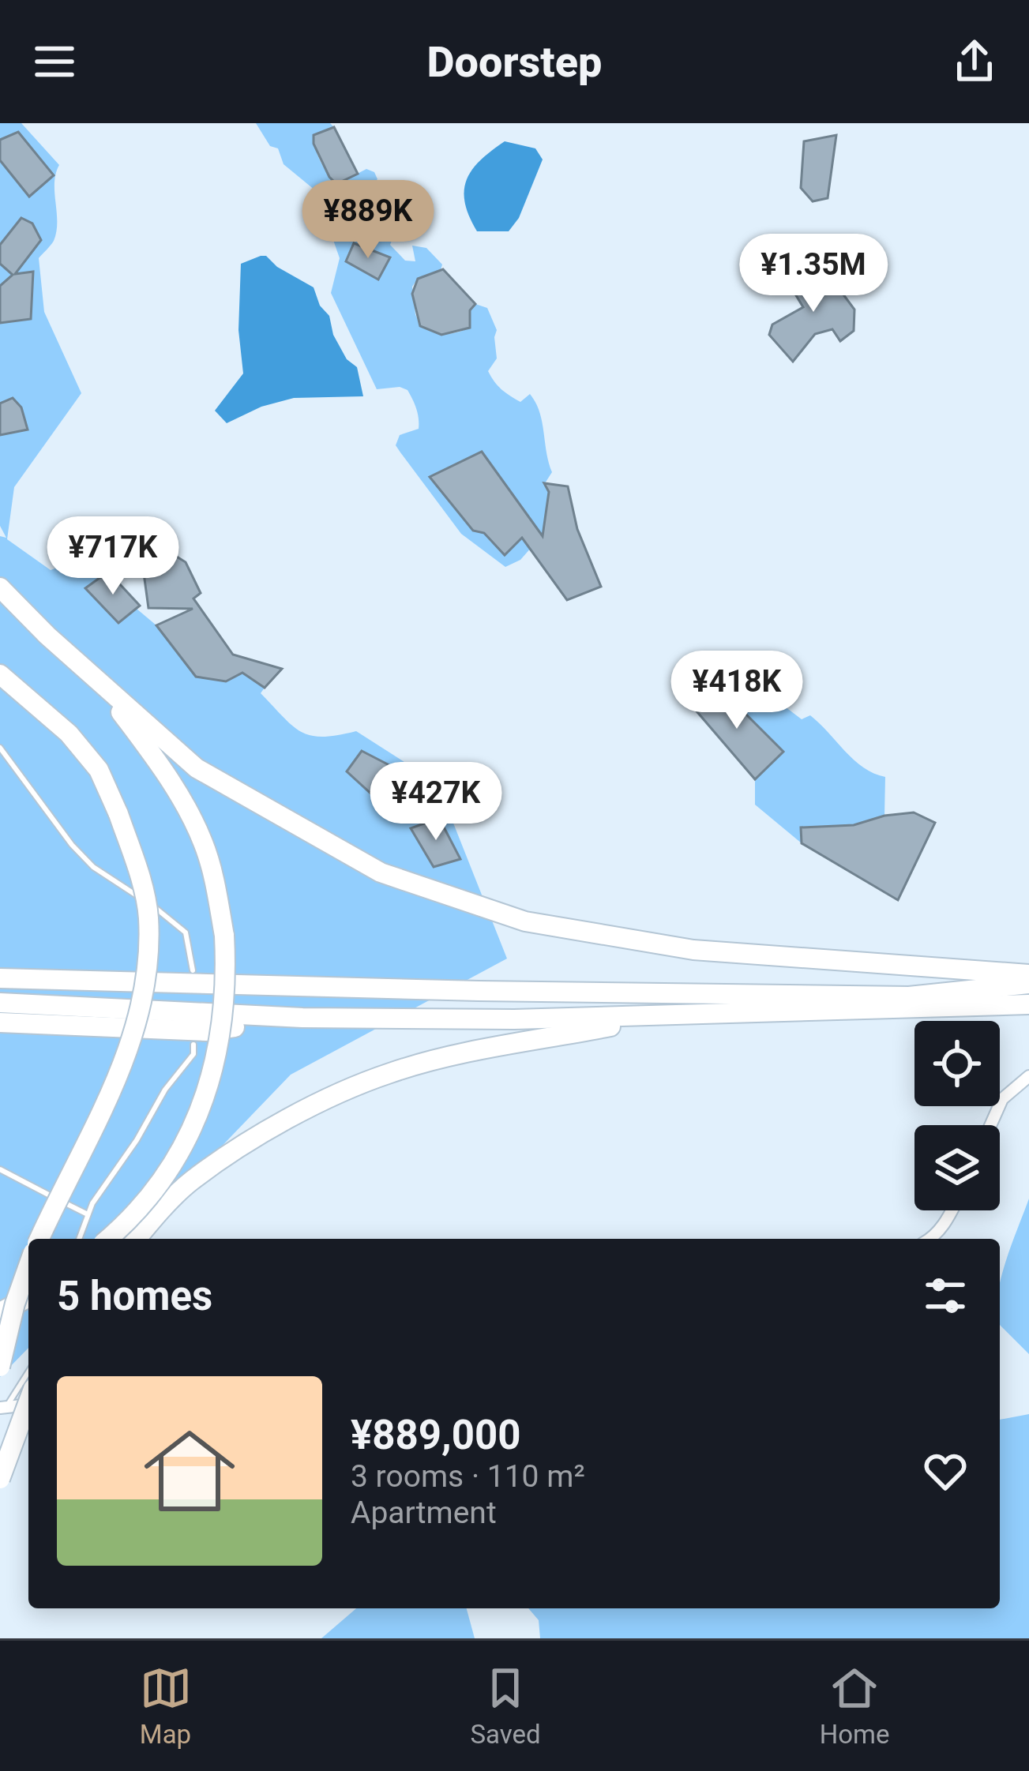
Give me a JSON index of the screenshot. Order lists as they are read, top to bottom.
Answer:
{
  "page": {
    "header": "Doorstep",
    "price": [
      "¥889K",
      "¥1.35M",
      "¥717K",
      "¥418K",
      "¥427K"
    ],
    "heading": "5 homes",
    "list": [
      {
        "name": "¥889,000",
        "note": "3 rooms · 110 m² · Apartment"
      }
    ],
    "tabs": ["Map", "Saved", "Home"]
  }
}
